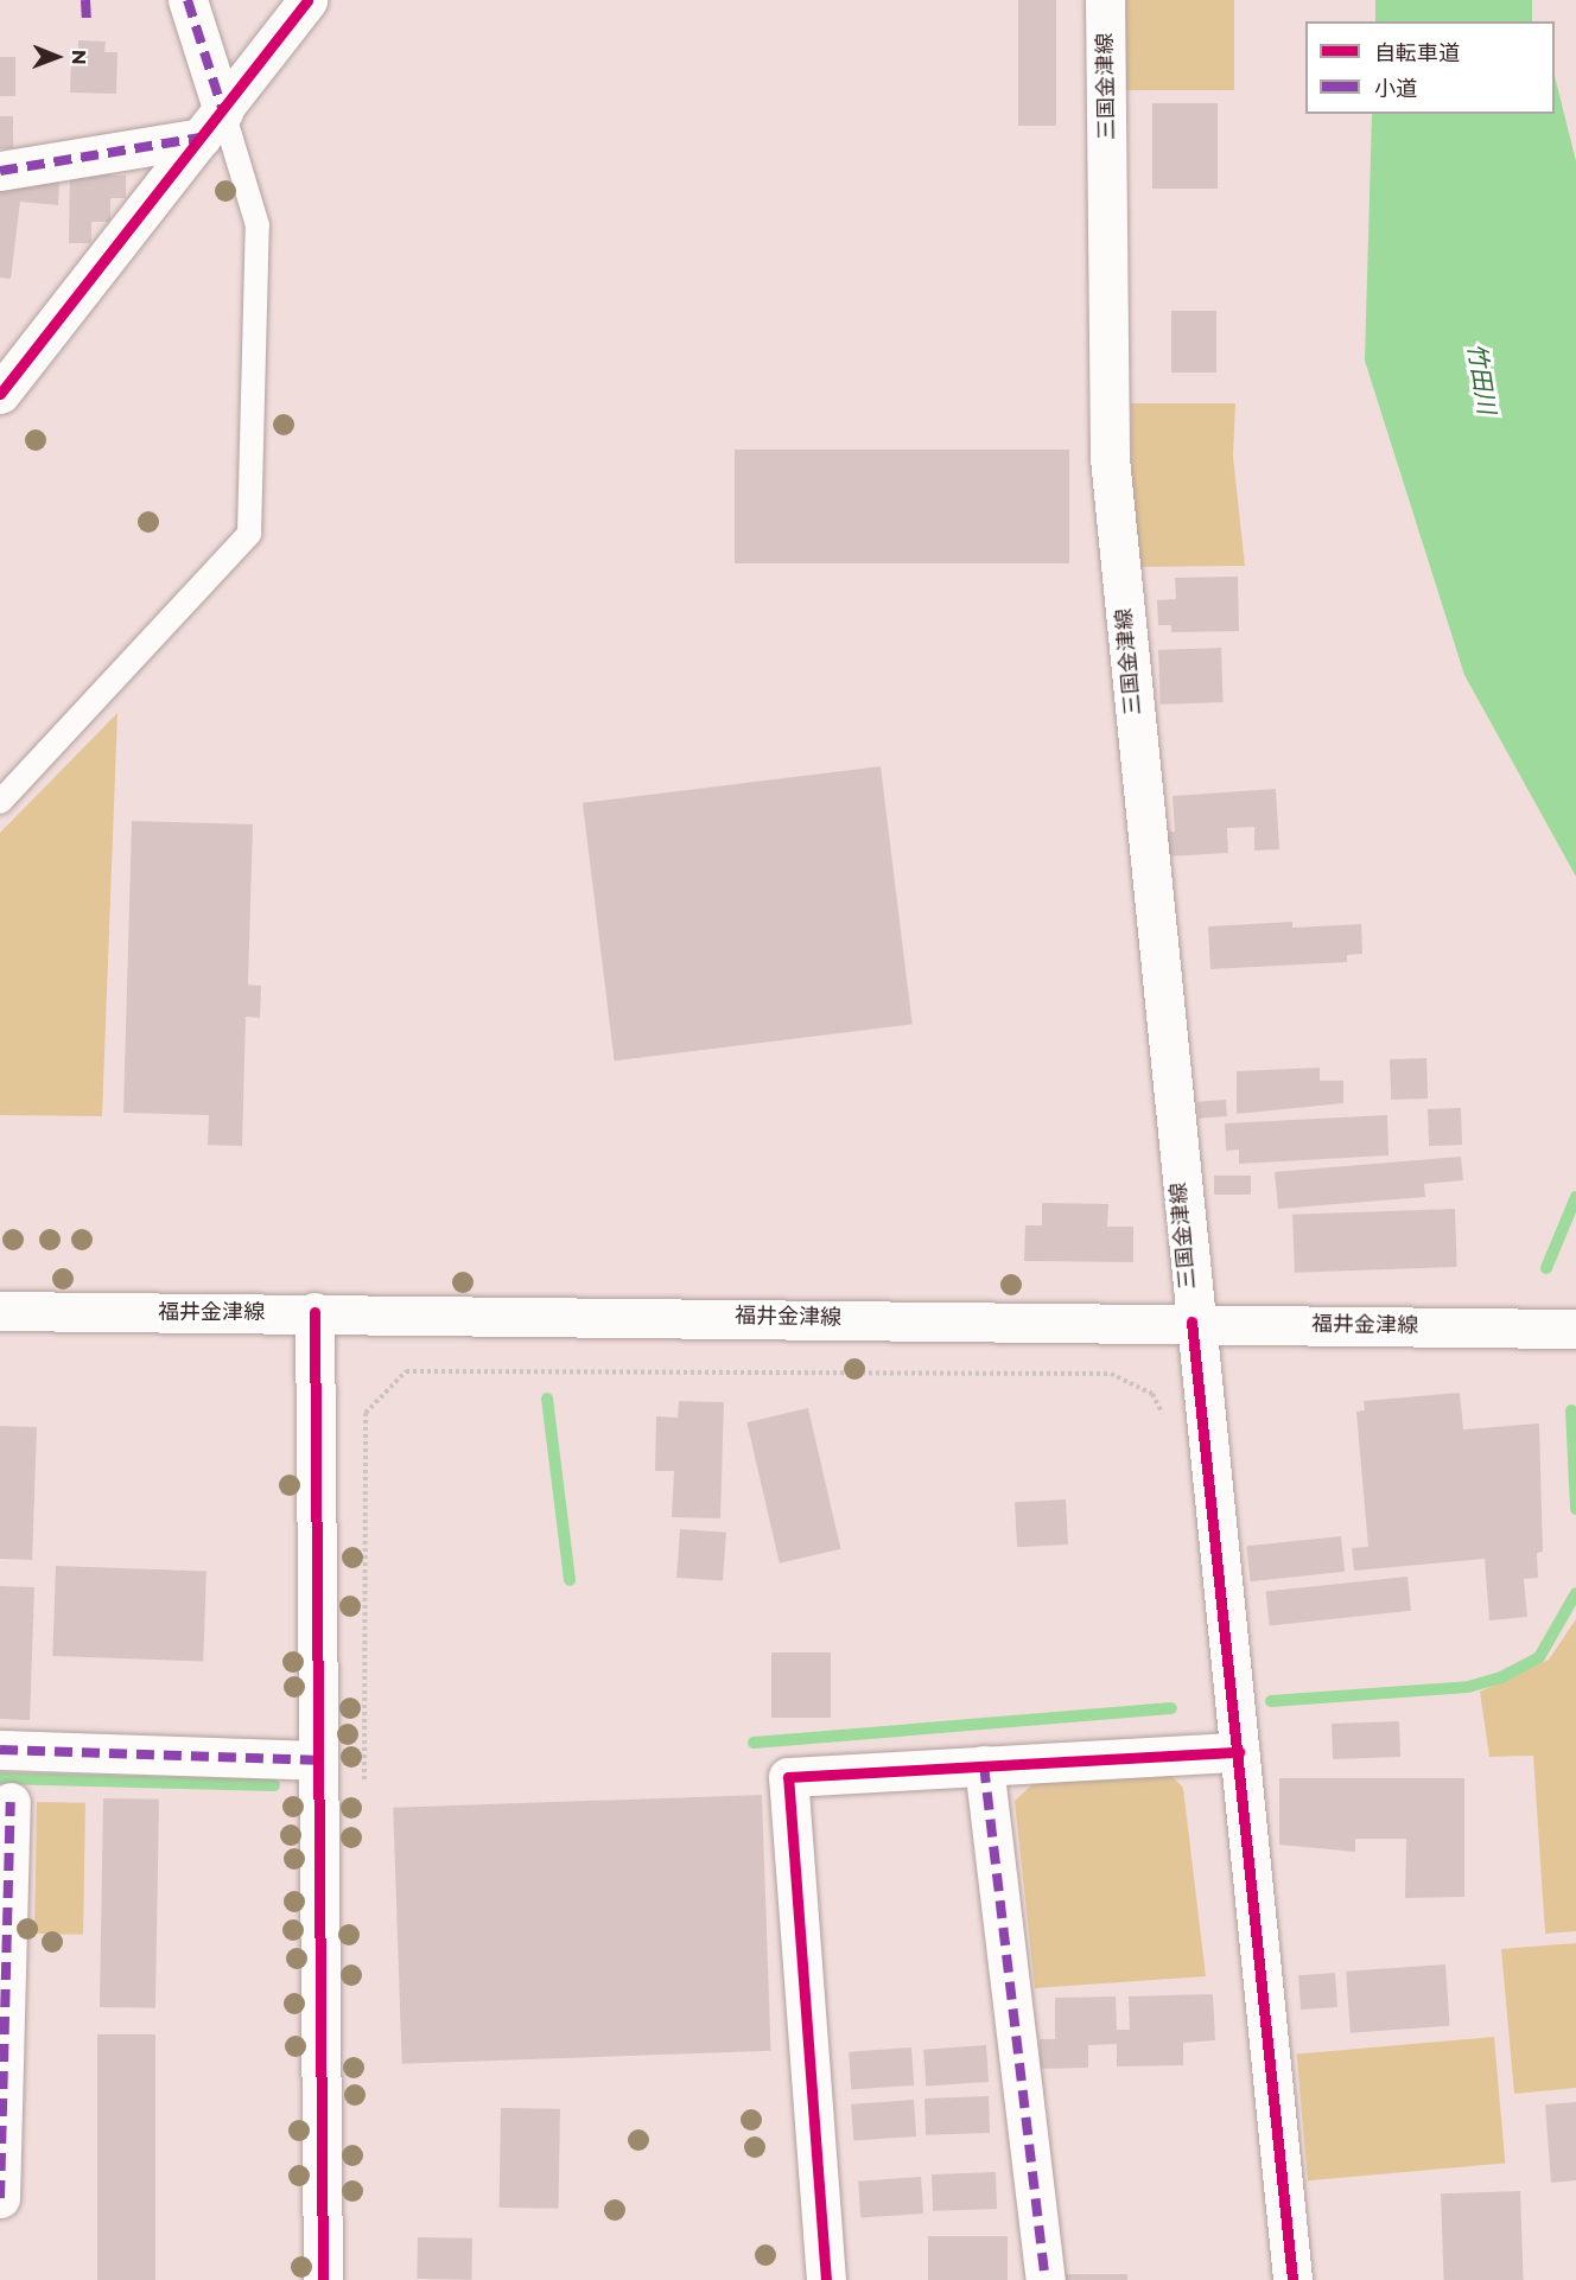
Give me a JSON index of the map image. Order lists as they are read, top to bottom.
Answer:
{
  "streets": {
    "street": ["三国金津線", "福井金津線"]
  },
  "crossings": [
    ["三国金津線", "福井金津線"]
  ],
  "water": ["竹田川"],
  "legend": ["自転車道", "小道"],
  "north": "right"
}
